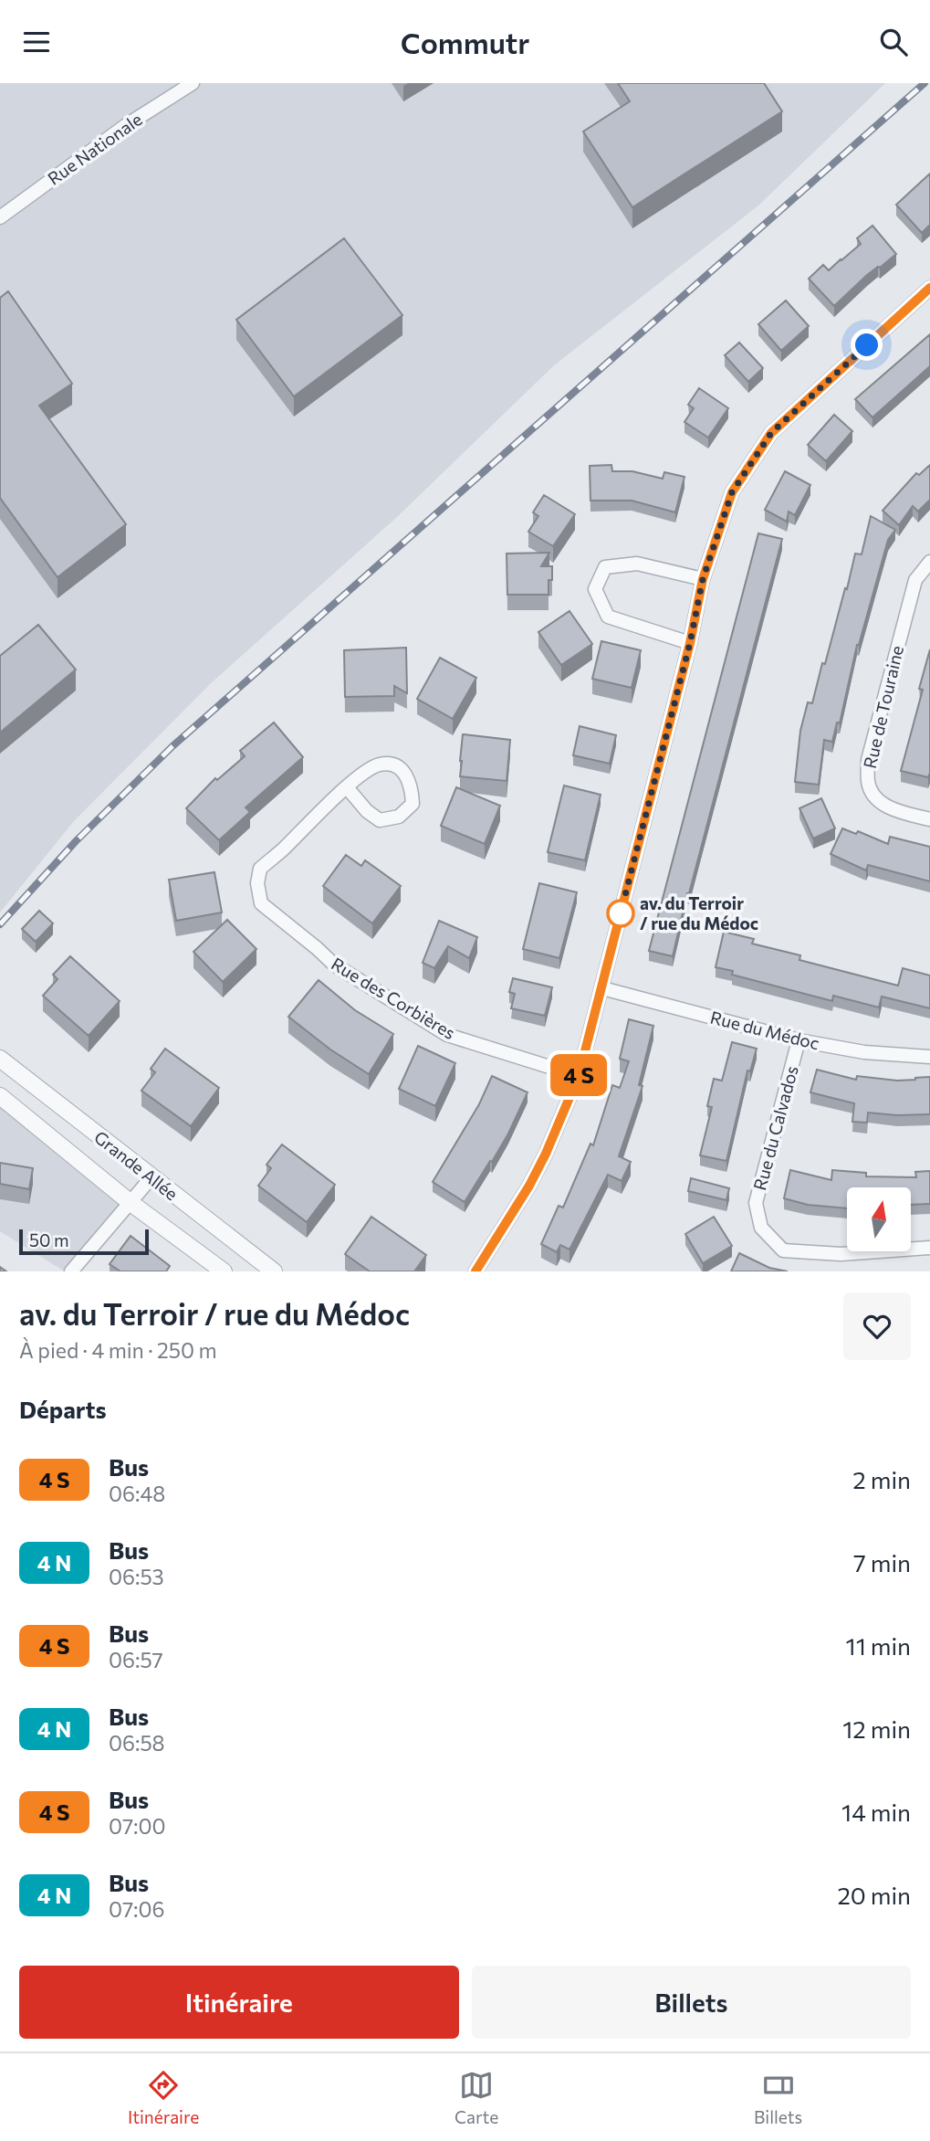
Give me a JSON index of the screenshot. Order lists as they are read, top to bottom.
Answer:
{
  "streets": {
    "street": [
      "Rue Nationale",
      "Rue de Touraine",
      "Rue des Corbières",
      "Rue du Médoc",
      "Rue du Calvados",
      "Grande Allée"
    ]
  },
  "crossings": [
    ["Rue du Médoc", "Rue du Calvados"]
  ],
  "places": ["av. du Terroir / rue du Médoc"],
  "scale_bar": "50 m",
  "north": "top",
  "page": {
    "header": "Commutr",
    "on_map": "4 S",
    "scale": "50 m",
    "heading": [
      ["av. du Terroir / rue du Médoc", "À pied · 4 min · 250 m"],
      "Départs"
    ],
    "list": [
      {
        "mark": "4 S",
        "name": "Bus",
        "note": "06:48",
        "value": "2 min"
      },
      {
        "mark": "4 N",
        "name": "Bus",
        "note": "06:53",
        "value": "7 min"
      },
      {
        "mark": "4 S",
        "name": "Bus",
        "note": "06:57",
        "value": "11 min"
      },
      {
        "mark": "4 N",
        "name": "Bus",
        "note": "06:58",
        "value": "12 min"
      },
      {
        "mark": "4 S",
        "name": "Bus",
        "note": "07:00",
        "value": "14 min"
      },
      {
        "mark": "4 N",
        "name": "Bus",
        "note": "07:06",
        "value": "20 min"
      }
    ],
    "buttons": ["Itinéraire", "Billets"],
    "tabs": ["Itinéraire", "Carte", "Billets"]
  }
}
